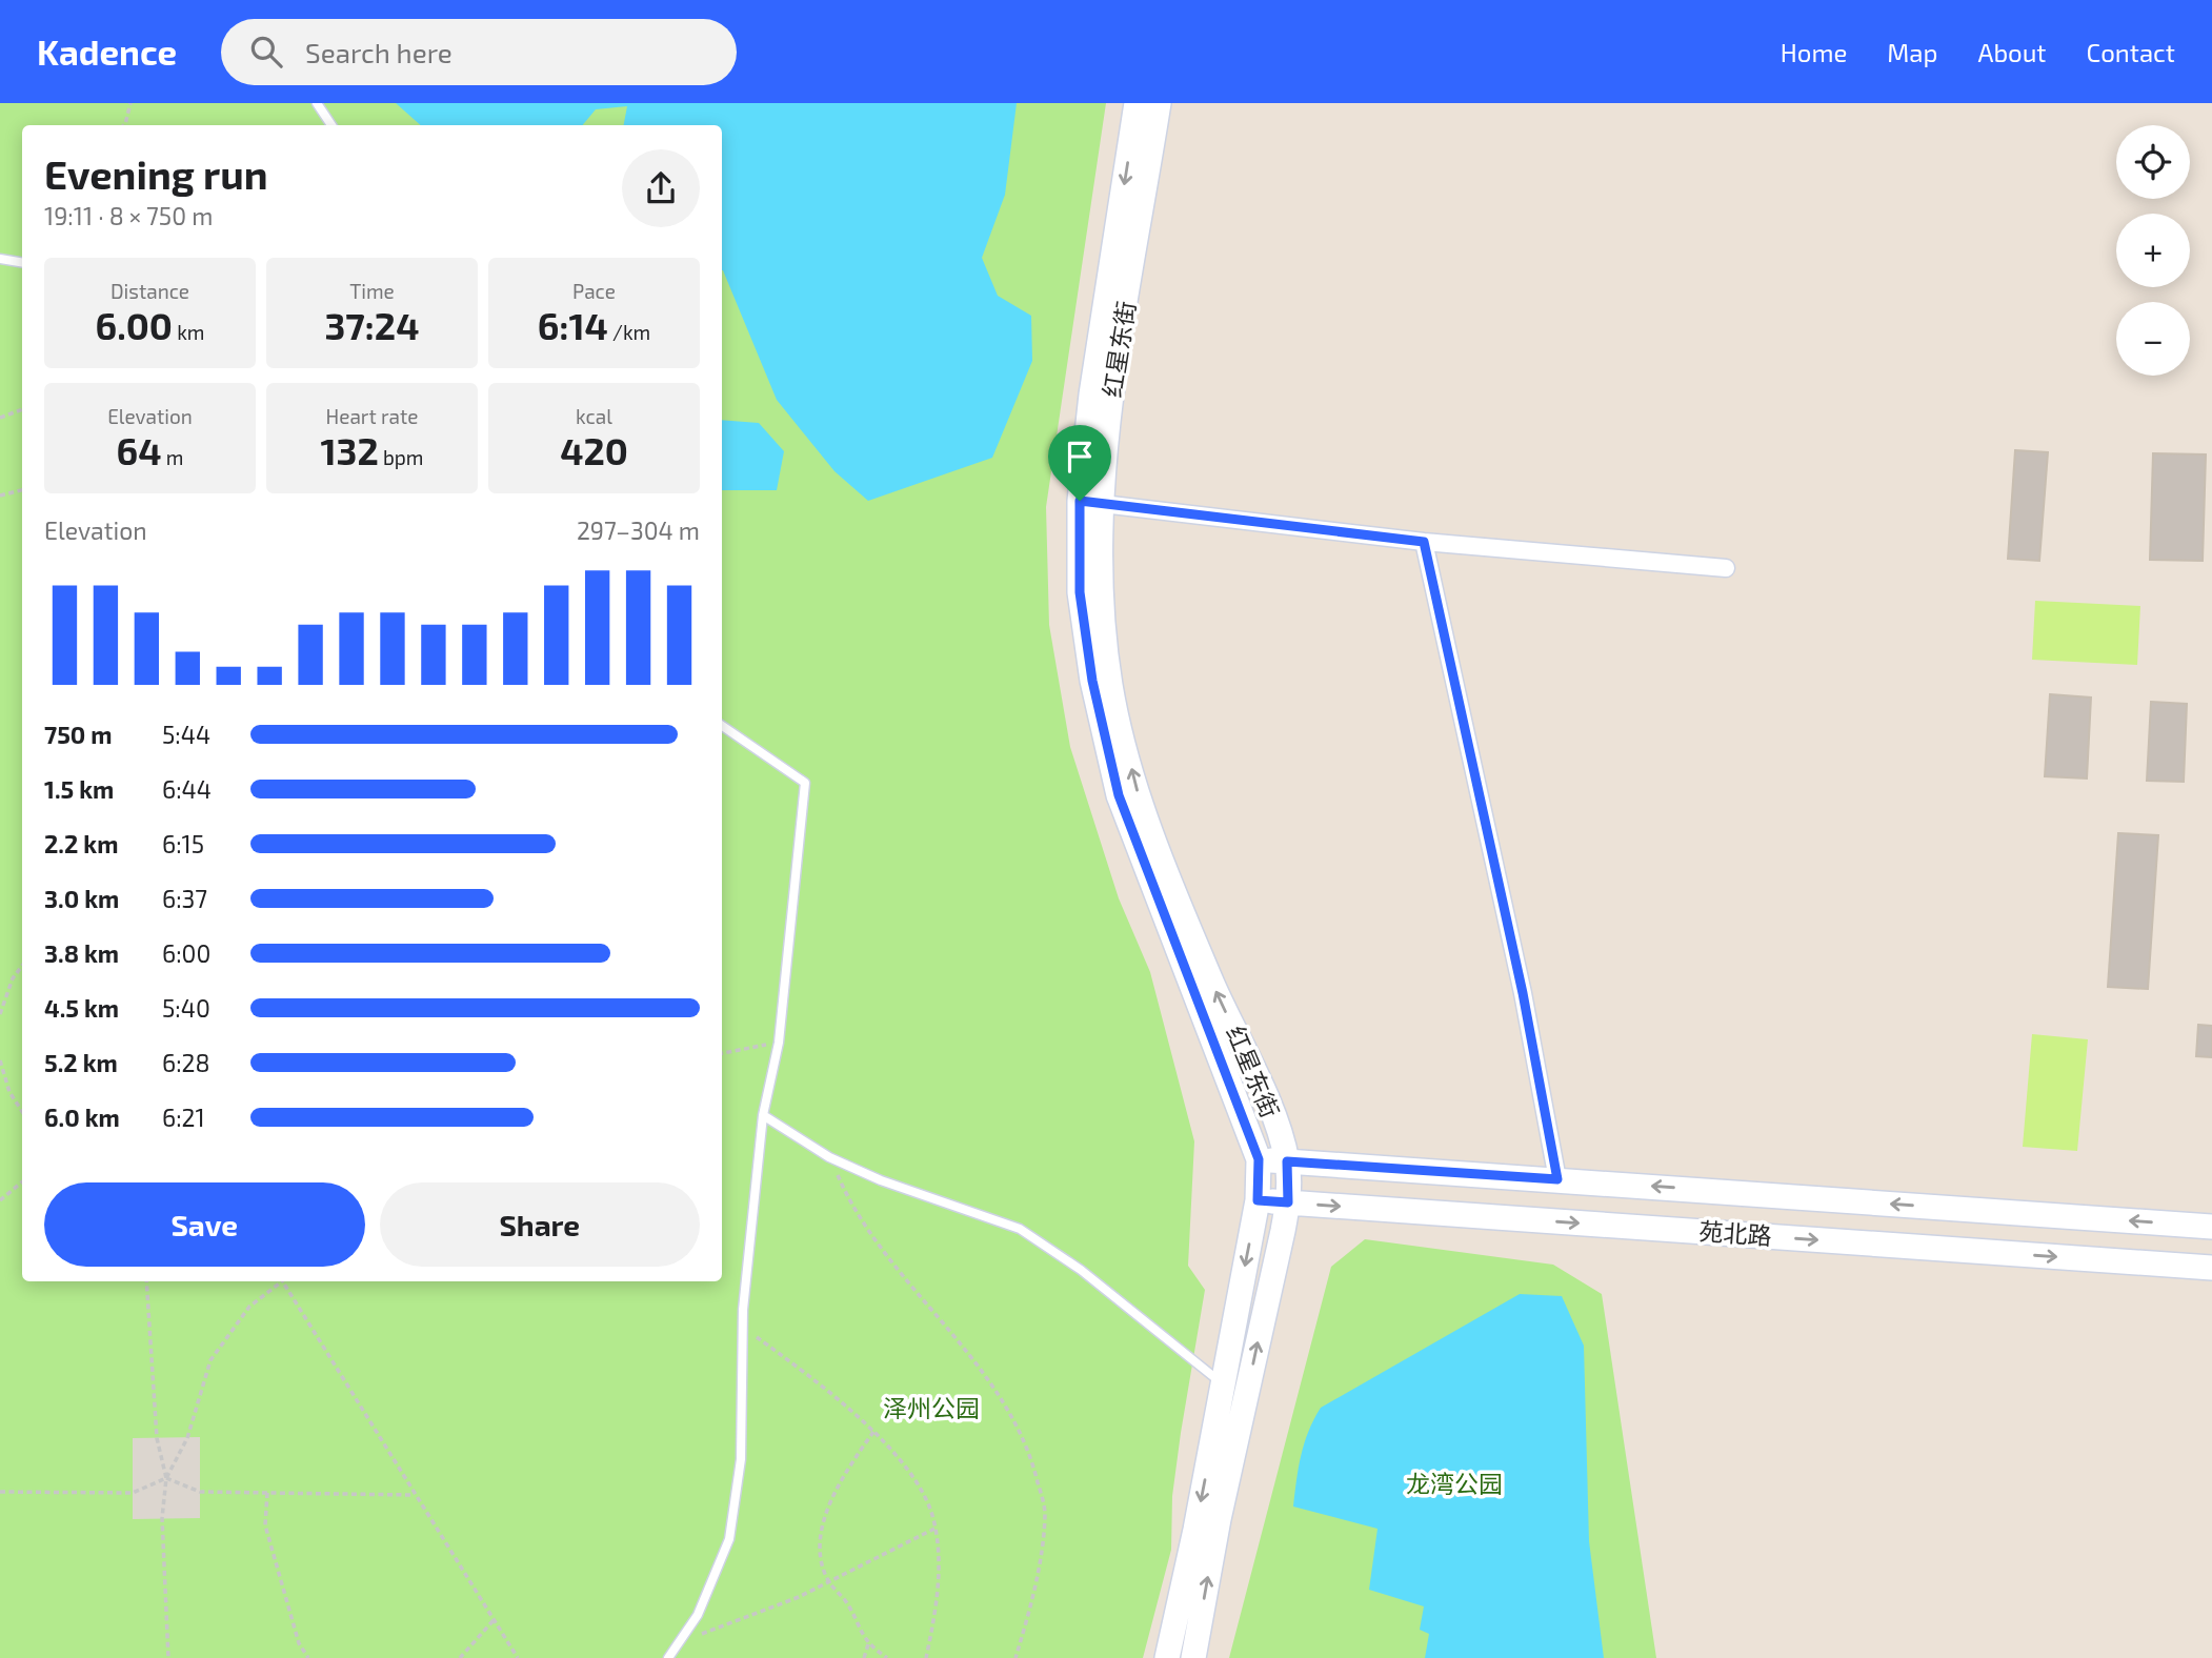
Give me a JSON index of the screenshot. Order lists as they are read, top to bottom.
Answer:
{
  "streets": {
    "main road": ["红星东街", "苑北路"]
  },
  "crossings": [
    ["红星东街", "苑北路"]
  ],
  "parks": ["泽州公园", "龙湾公园"],
  "page": {
    "header": "Kadence",
    "search": "Search here",
    "nav": [
      "Home",
      "Map",
      "About",
      "Contact"
    ],
    "map_buttons": ["+", "−"],
    "heading": ["Evening run", "19:11 · 8 × 750 m"],
    "stats": [
      ["Distance", "6.00 km"],
      ["Time", "37:24"],
      ["Pace", "6:14 /km"],
      ["Elevation", "64 m"],
      ["Heart rate", "132 bpm"],
      ["kcal", "420"]
    ],
    "chart": ["Elevation", "297–304 m"],
    "list": [
      {
        "name": "750 m",
        "note": "5:44"
      },
      {
        "name": "1.5 km",
        "note": "6:44"
      },
      {
        "name": "2.2 km",
        "note": "6:15"
      },
      {
        "name": "3.0 km",
        "note": "6:37"
      },
      {
        "name": "3.8 km",
        "note": "6:00"
      },
      {
        "name": "4.5 km",
        "note": "5:40"
      },
      {
        "name": "5.2 km",
        "note": "6:28"
      },
      {
        "name": "6.0 km",
        "note": "6:21"
      }
    ],
    "buttons": ["Save", "Share"]
  }
}
